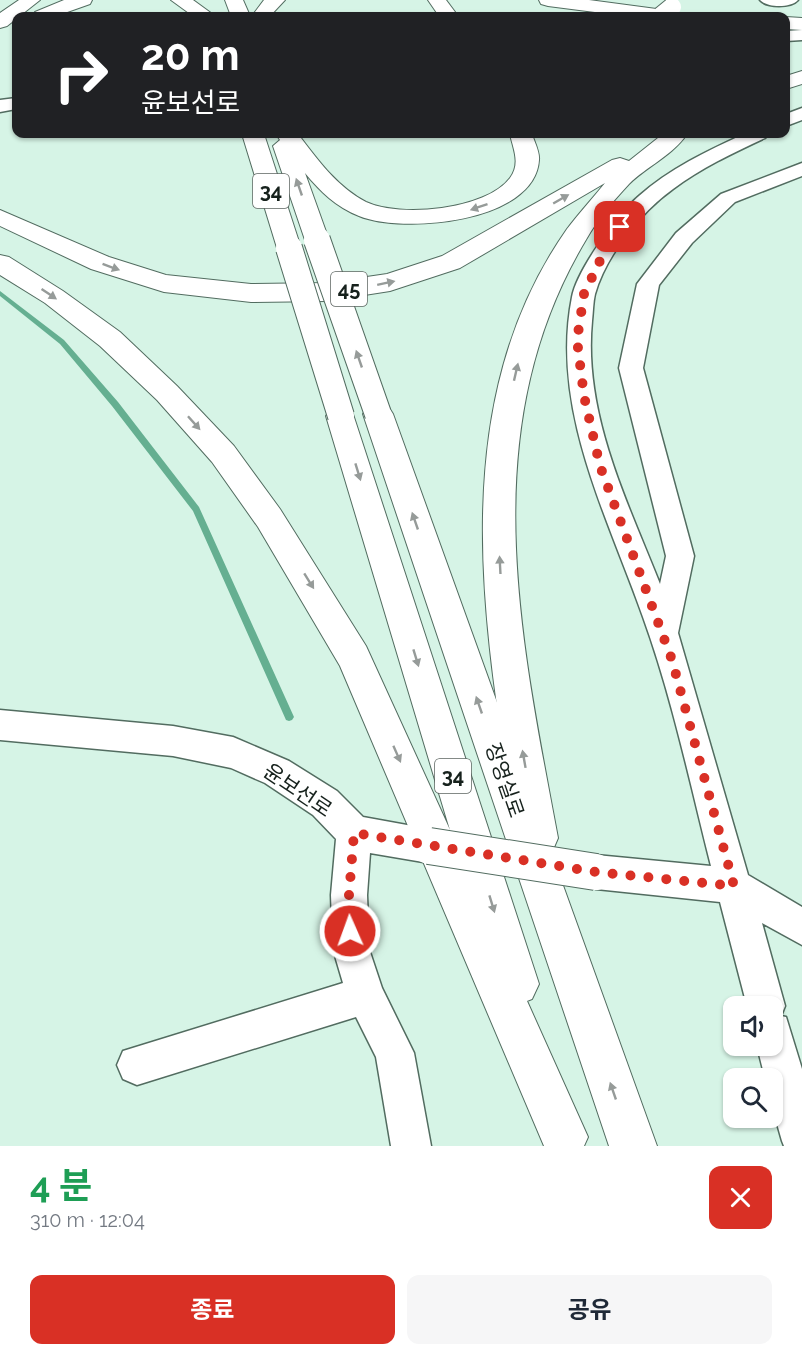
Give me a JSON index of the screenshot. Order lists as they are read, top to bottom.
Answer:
{
  "streets": {
    "main road": ["34", "45", "장영실로"],
    "street": ["윤보선로"]
  },
  "page": {
    "turn": ["20 m", "윤보선로"],
    "heading": ["4 분", "310 m · 12:04"],
    "buttons": ["종료", "공유"]
  }
}
